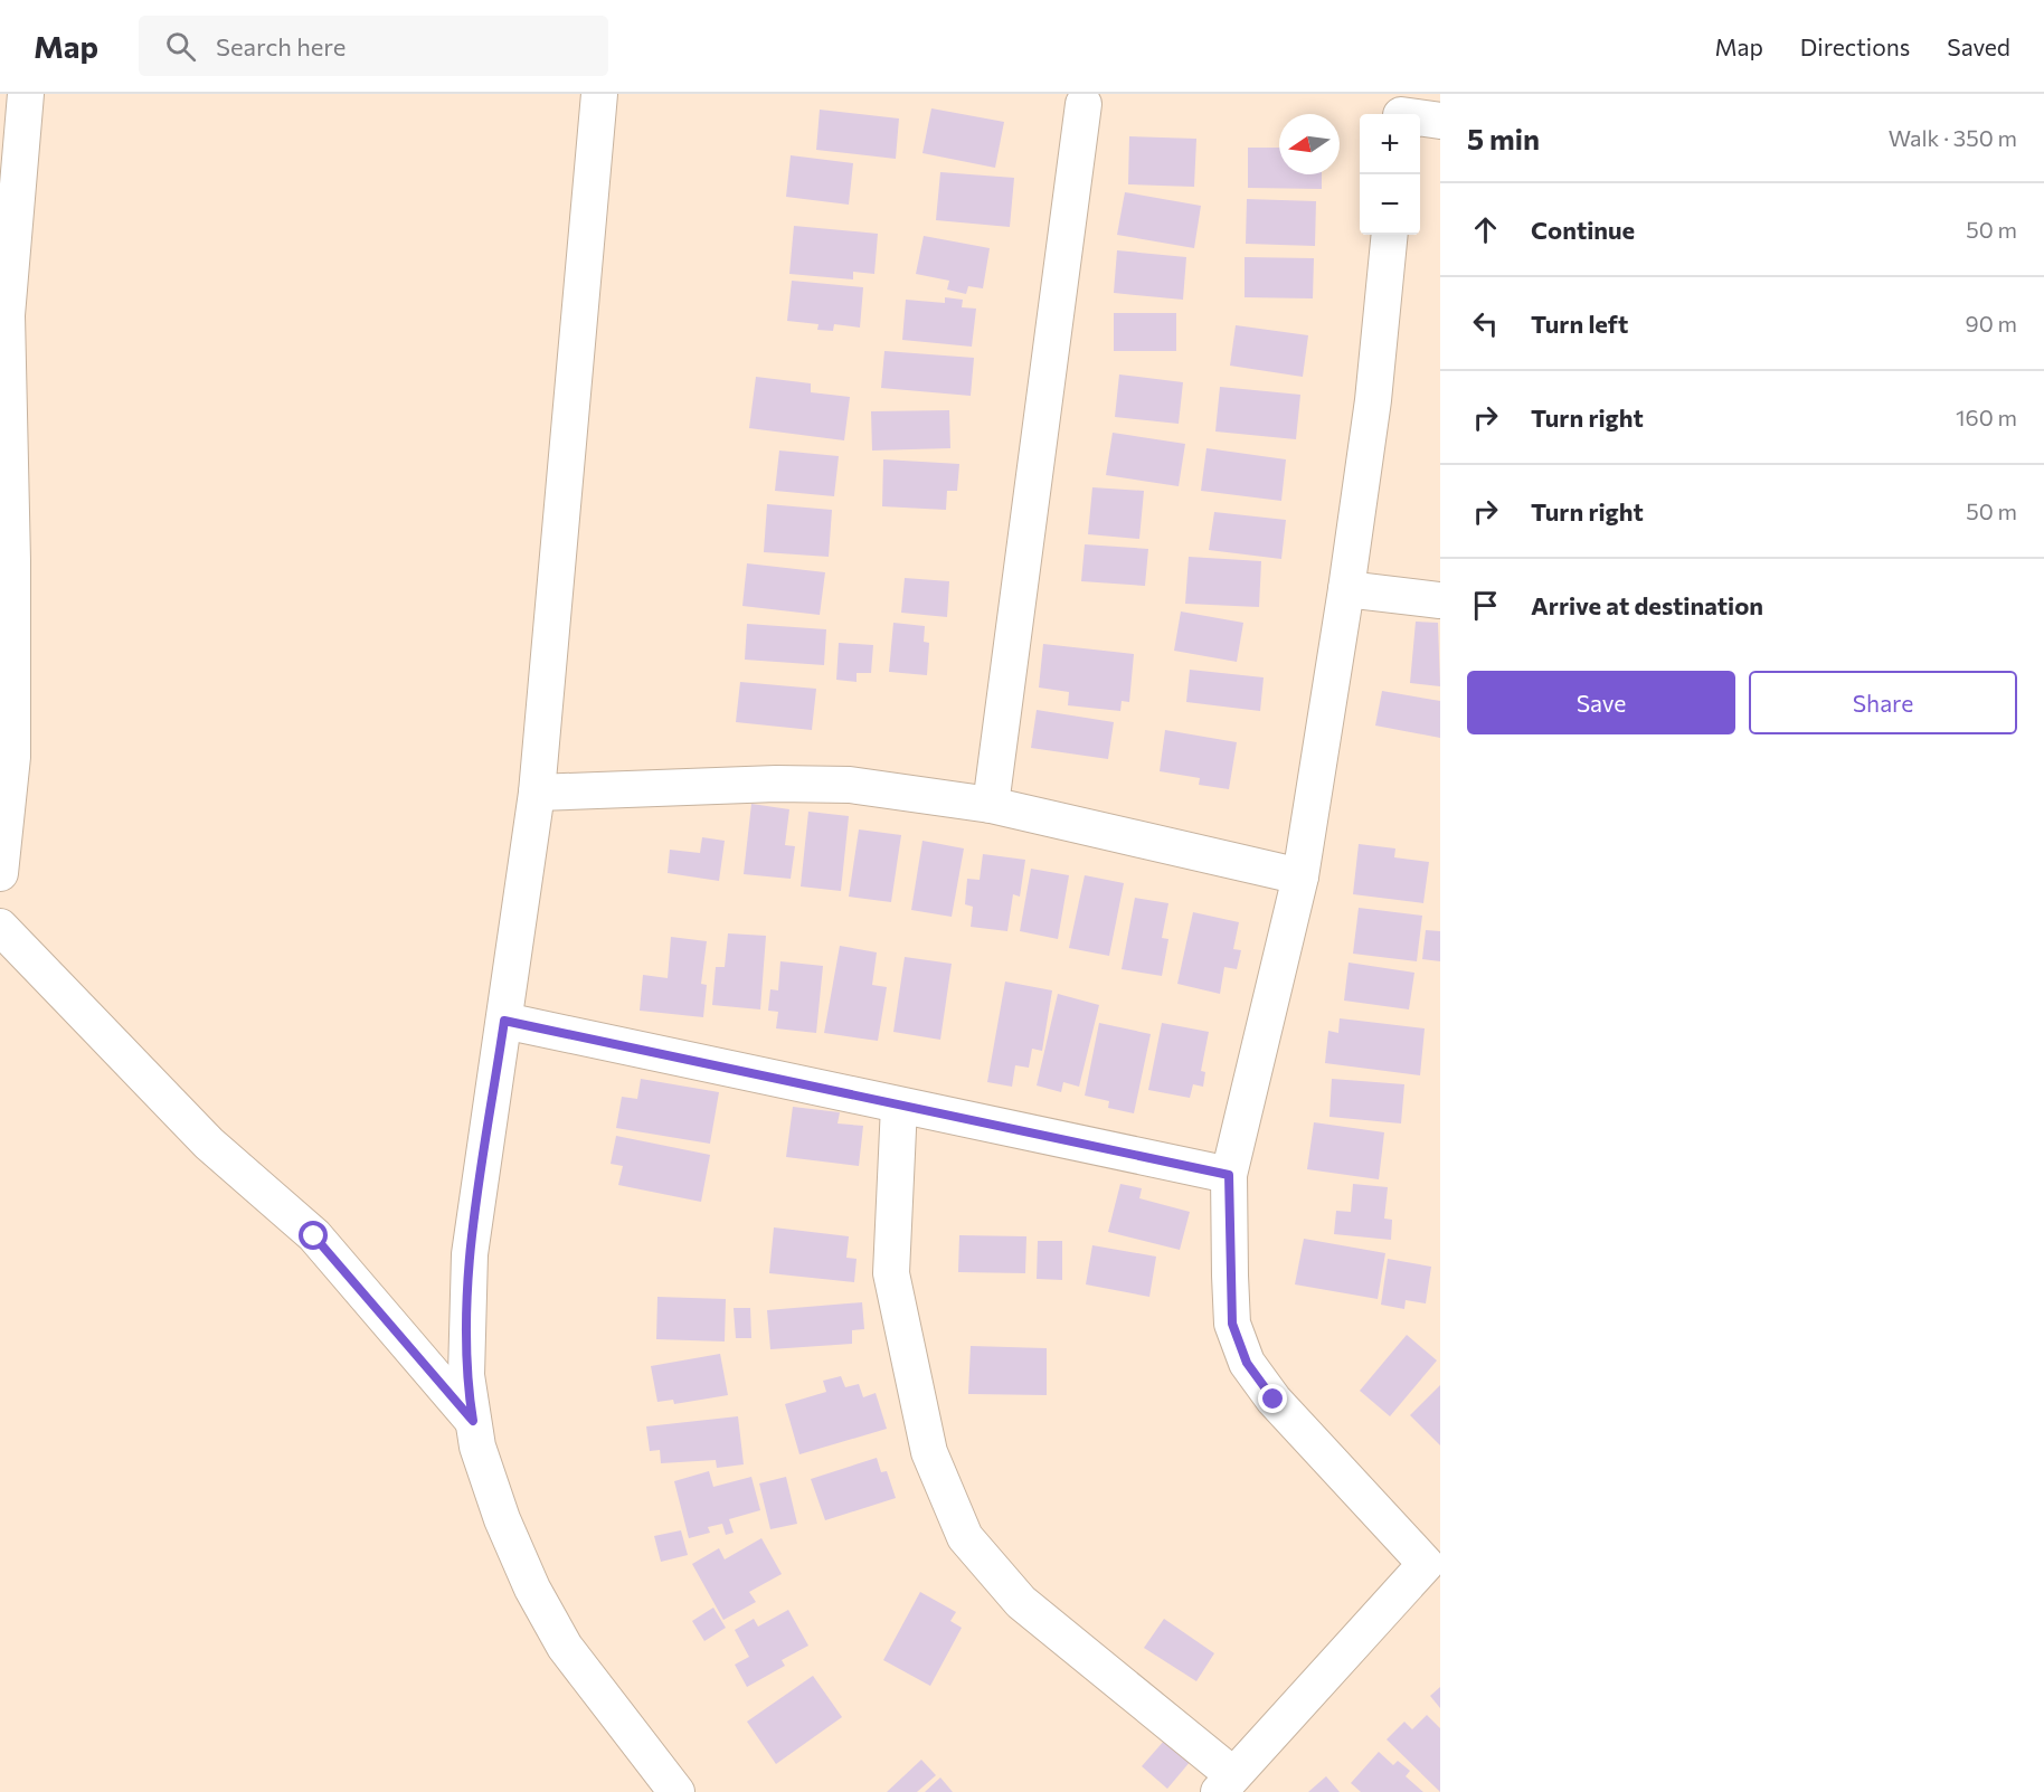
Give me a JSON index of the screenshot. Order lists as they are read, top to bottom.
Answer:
{
  "north": "left",
  "page": {
    "header": "Map",
    "search": "Search here",
    "nav": ["Map", "Directions", "Saved"],
    "heading": ["5 min", "Walk · 350 m"],
    "map_buttons": ["+", "−"],
    "list": [
      ["Continue", "50 m"],
      ["Turn left", "90 m"],
      ["Turn right", "160 m"],
      ["Turn right", "50 m"],
      "Arrive at destination"
    ],
    "buttons": ["Save", "Share"]
  }
}
